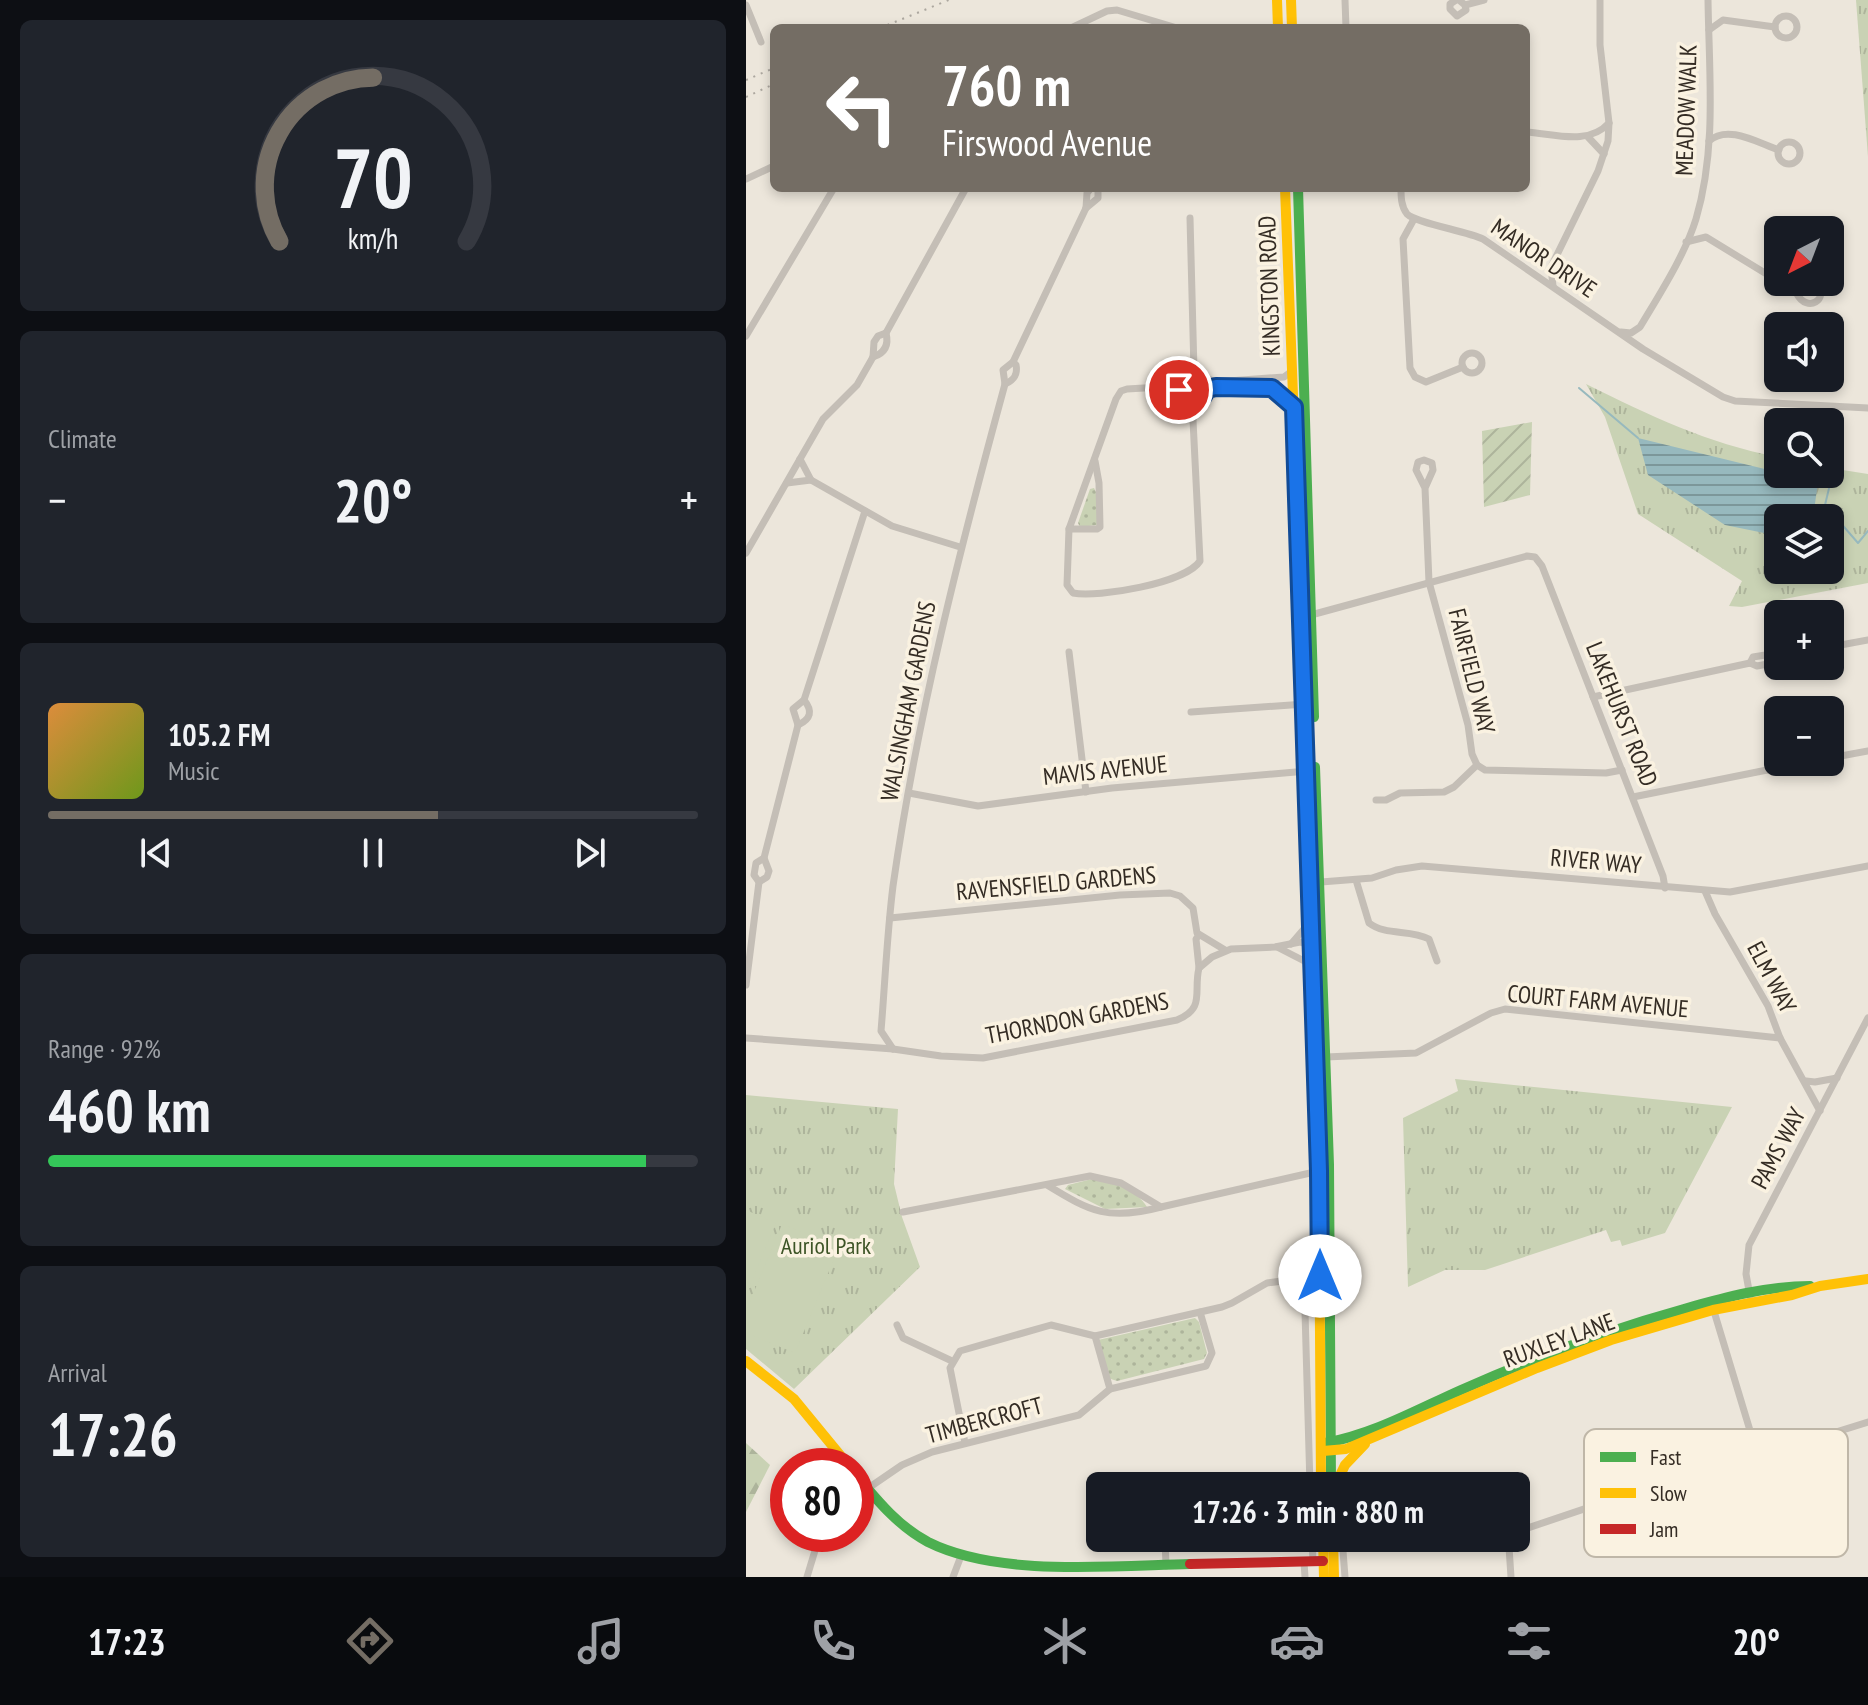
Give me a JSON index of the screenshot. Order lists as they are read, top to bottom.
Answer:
{
  "streets": {
    "main road": ["KINGSTON ROAD", "RUXLEY LANE"],
    "street": [
      "MEADOW WALK",
      "MANOR DRIVE",
      "FAIRFIELD WAY",
      "WALSINGHAM GARDENS",
      "LAKEHURST ROAD",
      "MAVIS AVENUE",
      "RIVER WAY",
      "RAVENSFIELD GARDENS",
      "ELM WAY",
      "COURT FARM AVENUE",
      "THORNDON GARDENS",
      "PAMS WAY",
      "TIMBERCROFT"
    ]
  },
  "crossings": [
    ["KINGSTON ROAD", "MAVIS AVENUE"],
    ["KINGSTON ROAD", "RIVER WAY"],
    ["KINGSTON ROAD", "COURT FARM AVENUE"],
    ["KINGSTON ROAD", "RUXLEY LANE"],
    ["FAIRFIELD WAY", "LAKEHURST ROAD"],
    ["WALSINGHAM GARDENS", "MAVIS AVENUE"],
    ["WALSINGHAM GARDENS", "RAVENSFIELD GARDENS"],
    ["LAKEHURST ROAD", "RIVER WAY"],
    ["RIVER WAY", "ELM WAY"],
    ["RAVENSFIELD GARDENS", "THORNDON GARDENS"],
    ["ELM WAY", "COURT FARM AVENUE"],
    ["ELM WAY", "PAMS WAY"],
    ["PAMS WAY", "RUXLEY LANE"]
  ],
  "parks": ["Auriol Park"],
  "legend": ["Fast", "Slow", "Jam"],
  "north": "bottom left",
  "page": {
    "turn": ["760 m", "Firswood Avenue"],
    "map_buttons": ["+", "−"],
    "tile": [
      "Climate",
      ["Range · 92%", "460 km"],
      ["Arrival", "17:26"]
    ],
    "heat": ["−", "20°", "+"],
    "song": ["105.2 FM", "Music"],
    "limit": "80",
    "trip": "17:26 · 3 min · 880 m",
    "tabs": ["17:23", "20°"],
    "gauge": ["70", "km/h"]
  }
}
